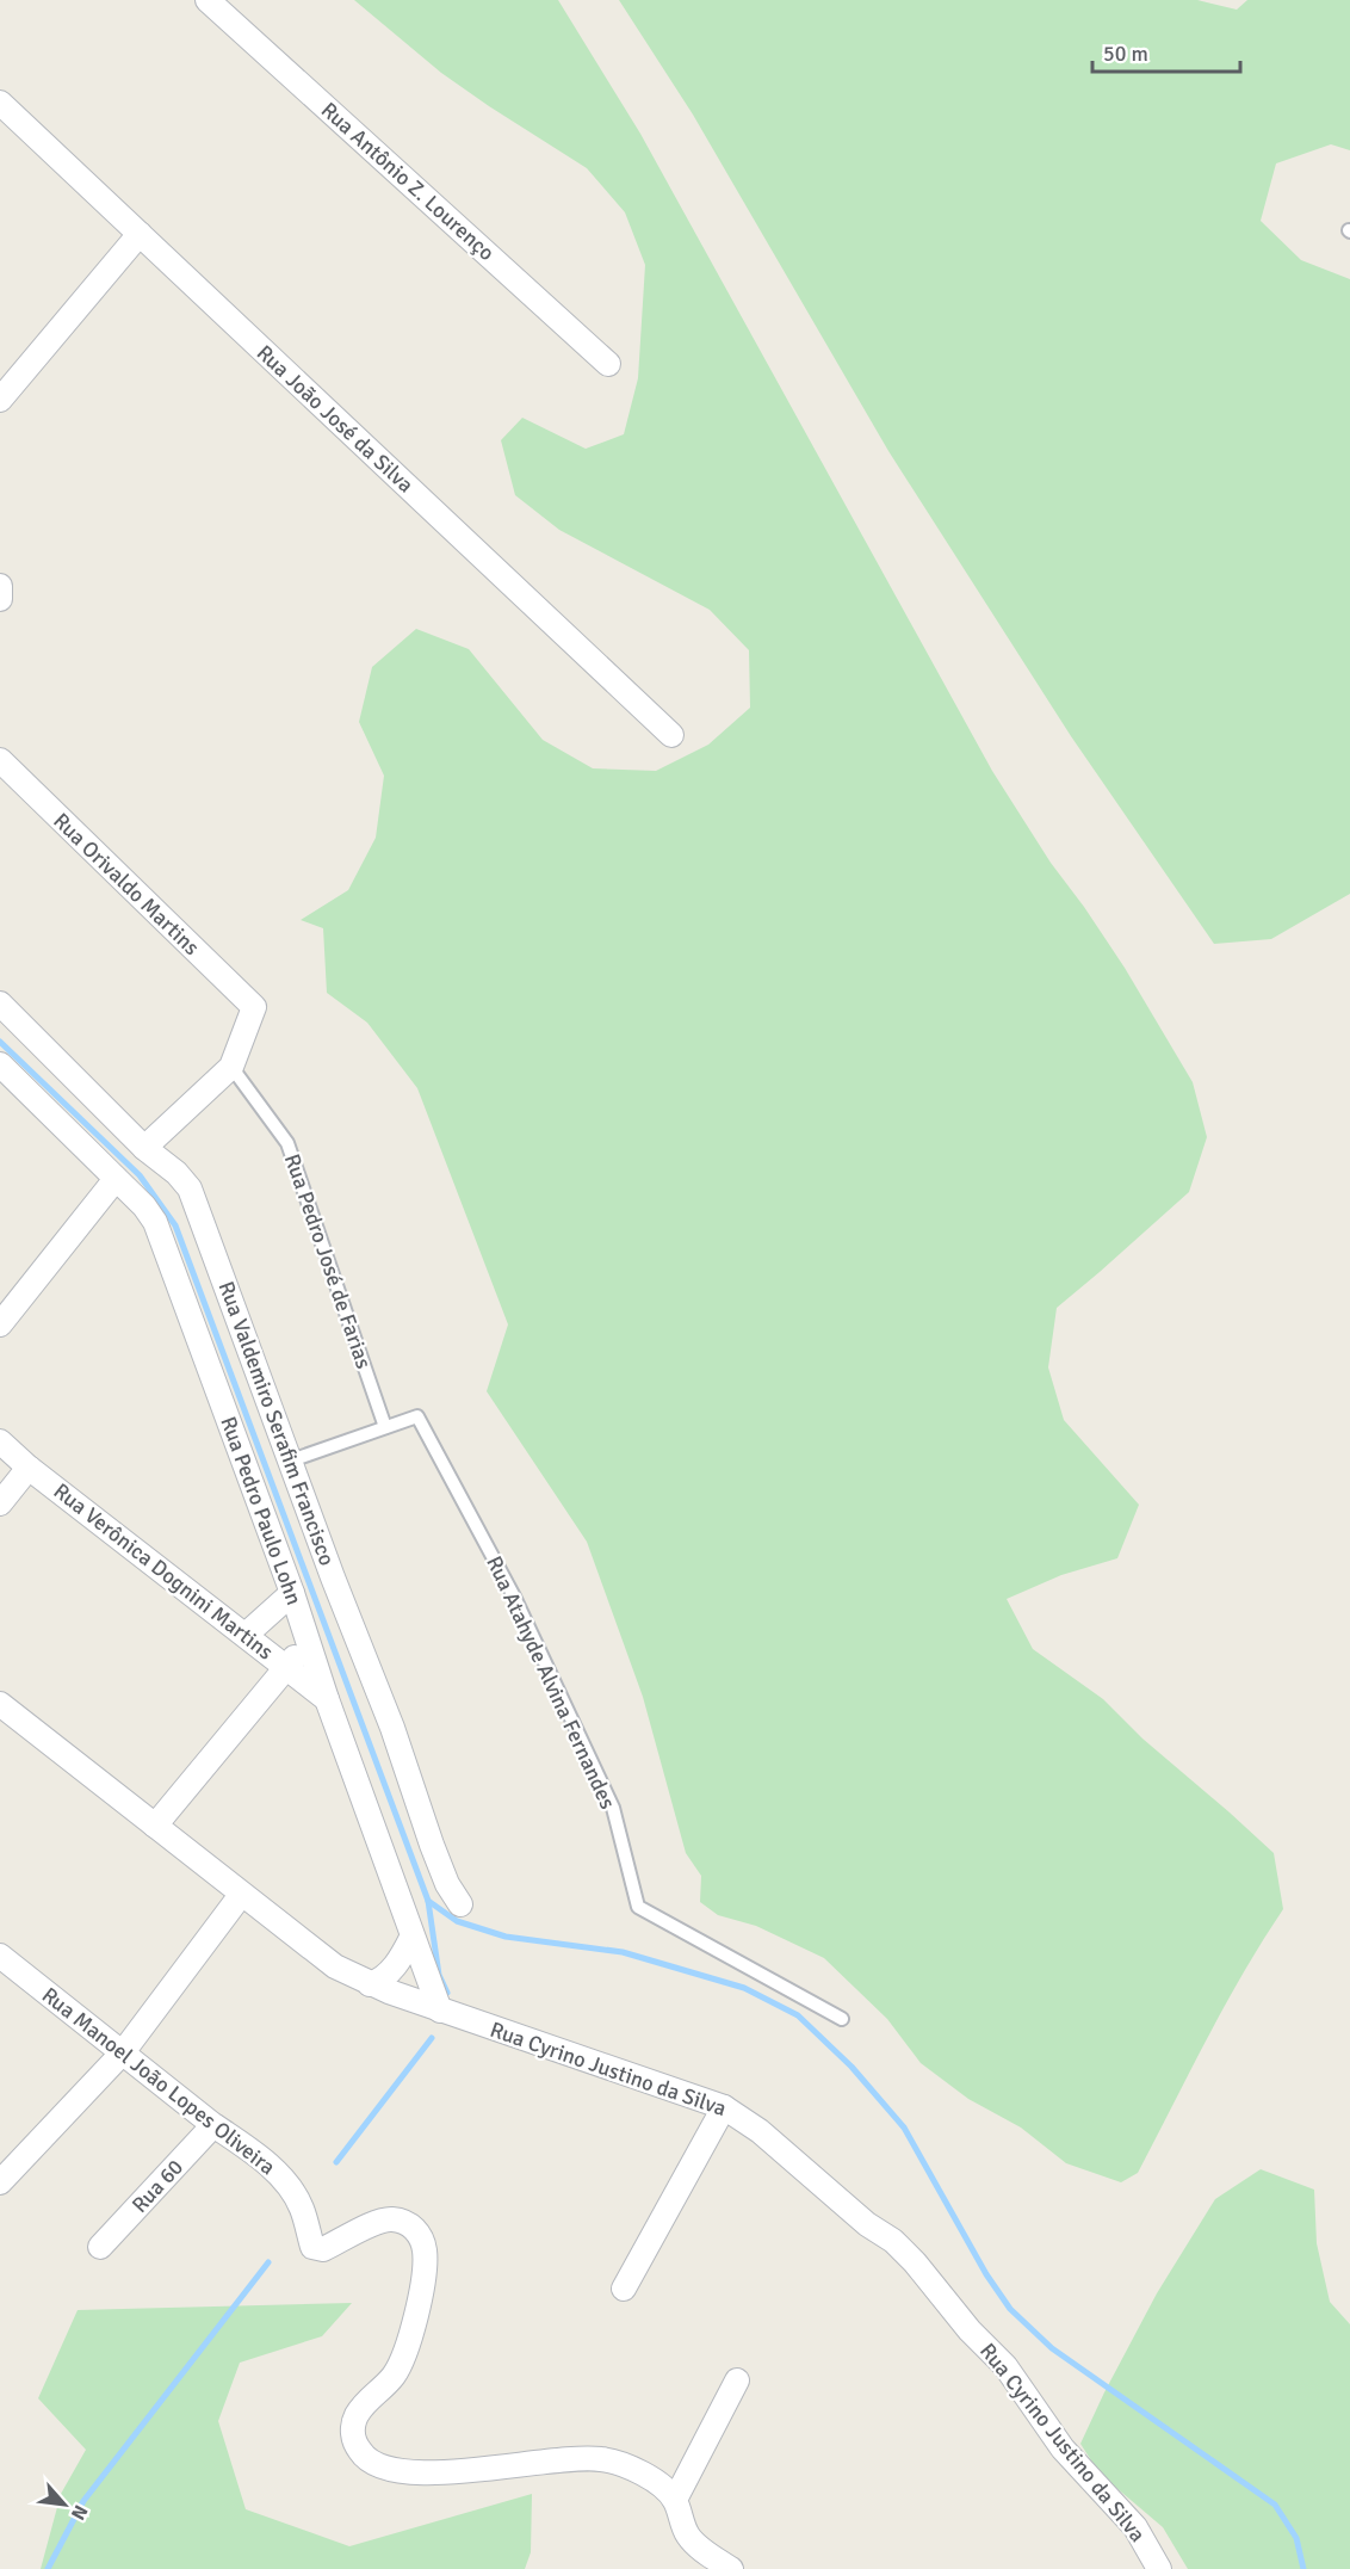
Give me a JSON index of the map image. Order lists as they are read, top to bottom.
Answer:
{
  "streets": {
    "street": [
      "Rua Antônio Z. Lourenço",
      "Rua João José da Silva",
      "Rua Orivaldo Martins",
      "Rua Valdemiro Serafim Francisco",
      "Rua Pedro Paulo Lohn",
      "Rua Verônica Dognini Martins",
      "Rua Cyrino Justino da Silva",
      "Rua Manoel João Lopes Oliveira",
      "Rua 60"
    ],
    "lane": ["Rua Pedro José de Farias", "Rua Atahyde Alvina Fernandes"]
  },
  "crossings": [
    ["Rua Orivaldo Martins", "Rua Pedro José de Farias"],
    ["Rua Pedro José de Farias", "Rua Atahyde Alvina Fernandes"],
    ["Rua Valdemiro Serafim Francisco", "Rua Atahyde Alvina Fernandes"],
    ["Rua Pedro Paulo Lohn", "Rua Verônica Dognini Martins"],
    ["Rua Pedro Paulo Lohn", "Rua Cyrino Justino da Silva"],
    ["Rua Manoel João Lopes Oliveira", "Rua 60"]
  ],
  "scale_bar": "50 m",
  "north": "bottom right"
}
